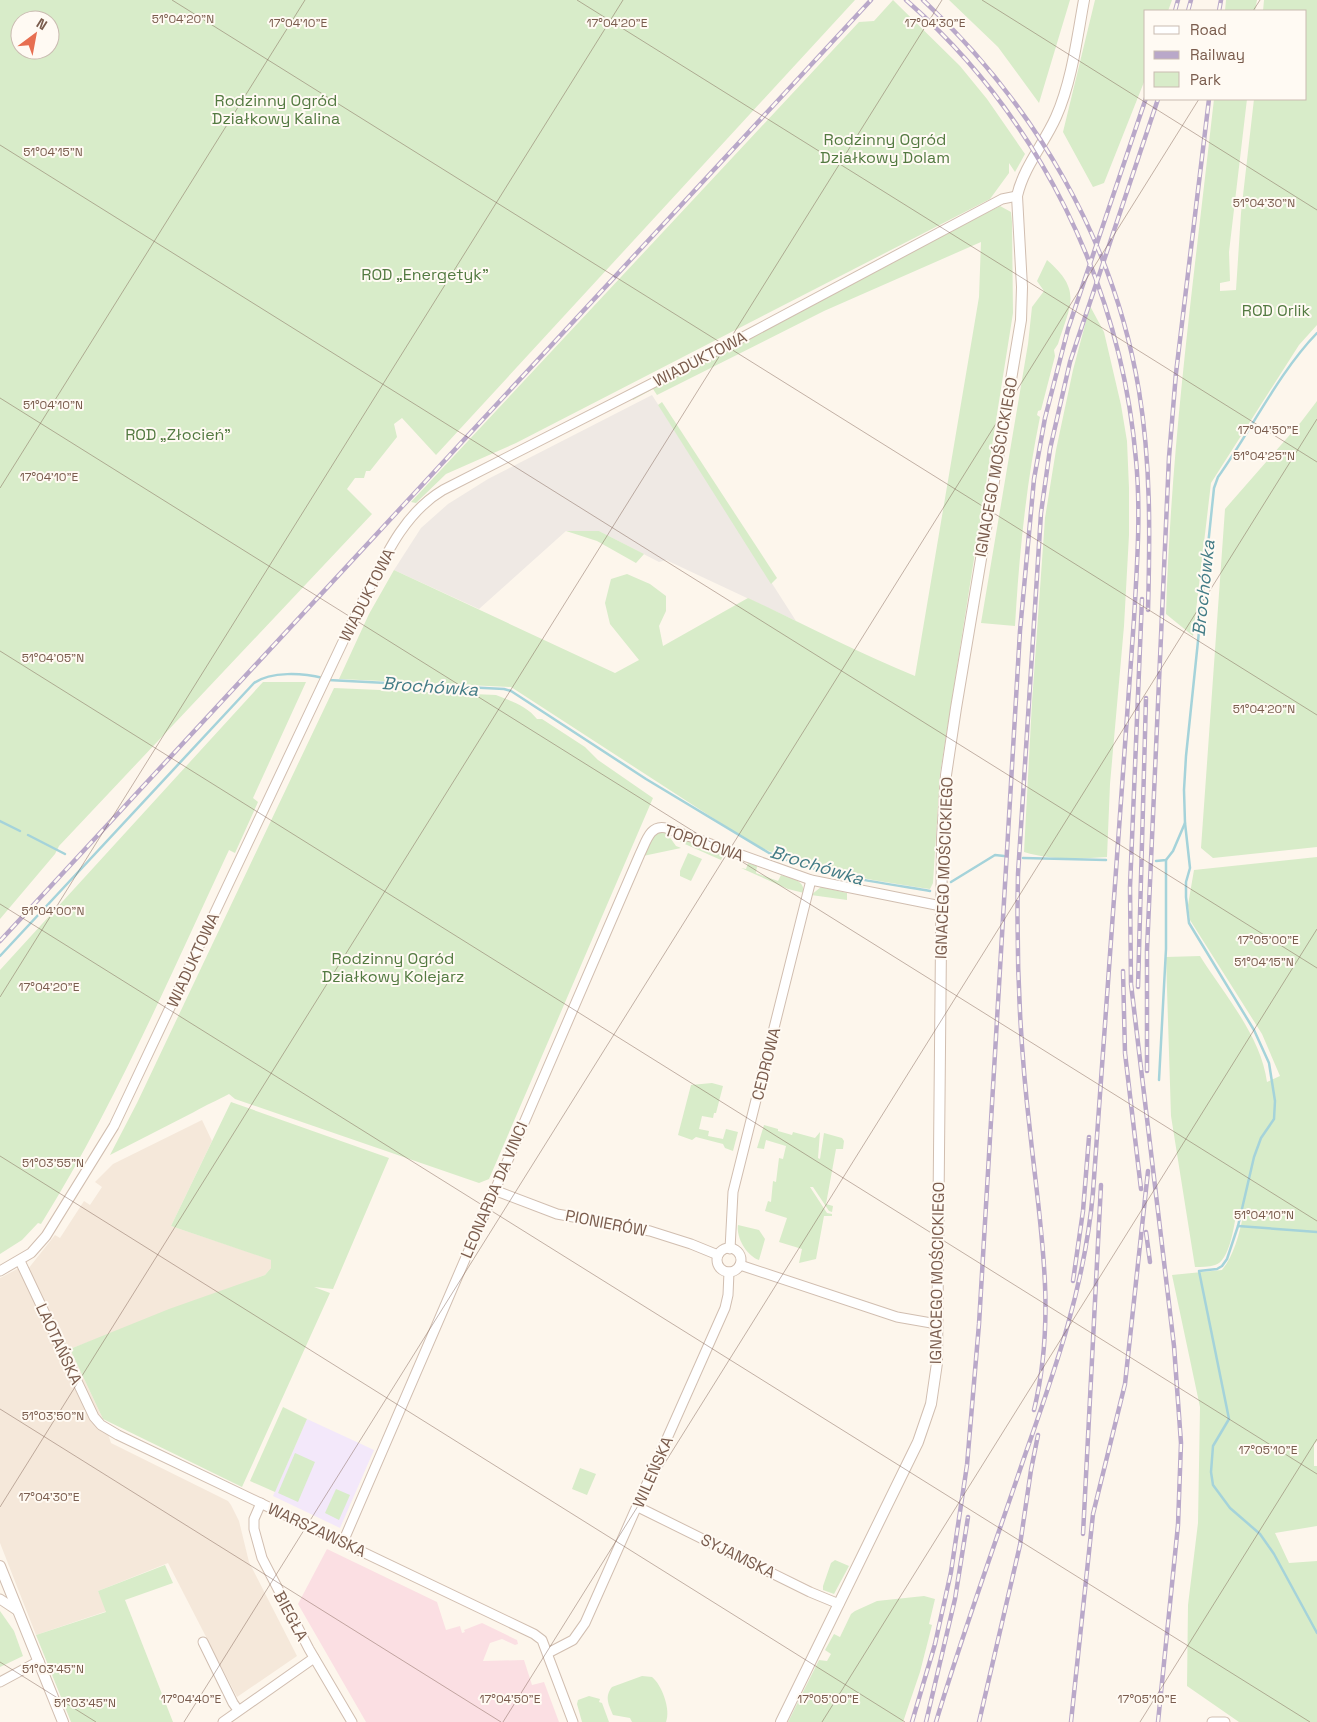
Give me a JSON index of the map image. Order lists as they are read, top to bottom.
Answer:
{
  "streets": {
    "street": [
      "WIADUKTOWA",
      "IGNACEGO MOŚCICKIEGO",
      "TOPOLOWA",
      "CEDROWA",
      "LEONARDA DA VINCI",
      "PIONIERÓW",
      "LAOTAŃSKA",
      "WILEŃSKA",
      "WARSZAWSKA",
      "SYJAMSKA",
      "BIEGŁA"
    ]
  },
  "crossings": [
    ["WIADUKTOWA", "IGNACEGO MOŚCICKIEGO"],
    ["WIADUKTOWA", "LAOTAŃSKA"],
    ["IGNACEGO MOŚCICKIEGO", "TOPOLOWA"],
    ["IGNACEGO MOŚCICKIEGO", "SYJAMSKA"],
    ["TOPOLOWA", "CEDROWA"],
    ["TOPOLOWA", "LEONARDA DA VINCI"],
    ["CEDROWA", "PIONIERÓW"],
    ["CEDROWA", "WILEŃSKA"],
    ["LEONARDA DA VINCI", "PIONIERÓW"],
    ["LEONARDA DA VINCI", "WARSZAWSKA"],
    ["PIONIERÓW", "WILEŃSKA"],
    ["LAOTAŃSKA", "WARSZAWSKA"],
    ["WILEŃSKA", "WARSZAWSKA"],
    ["WILEŃSKA", "SYJAMSKA"],
    ["WARSZAWSKA", "BIEGŁA"]
  ],
  "water": ["Brochówka"],
  "parks": [
    "Rodzinny Ogród Działkowy Kalina",
    "Rodzinny Ogród Działkowy Dolam",
    "ROD „Energetyk”",
    "ROD Orlik",
    "ROD „Złocień”",
    "Rodzinny Ogród Działkowy Kolejarz"
  ],
  "legend": ["Road", "Railway", "Park"],
  "north": "top right",
  "coordinates": [
    "51°04'20\"N",
    "17°04'10\"E",
    "17°04'20\"E",
    "17°04'30\"E",
    "51°04'15\"N",
    "51°04'30\"N",
    "51°04'10\"N",
    "17°04'50\"E",
    "51°04'25\"N",
    "51°04'05\"N",
    "51°04'00\"N",
    "17°05'00\"E",
    "51°03'55\"N",
    "51°03'50\"N",
    "17°05'10\"E",
    "51°03'45\"N",
    "17°04'40\"E"
  ]
}
